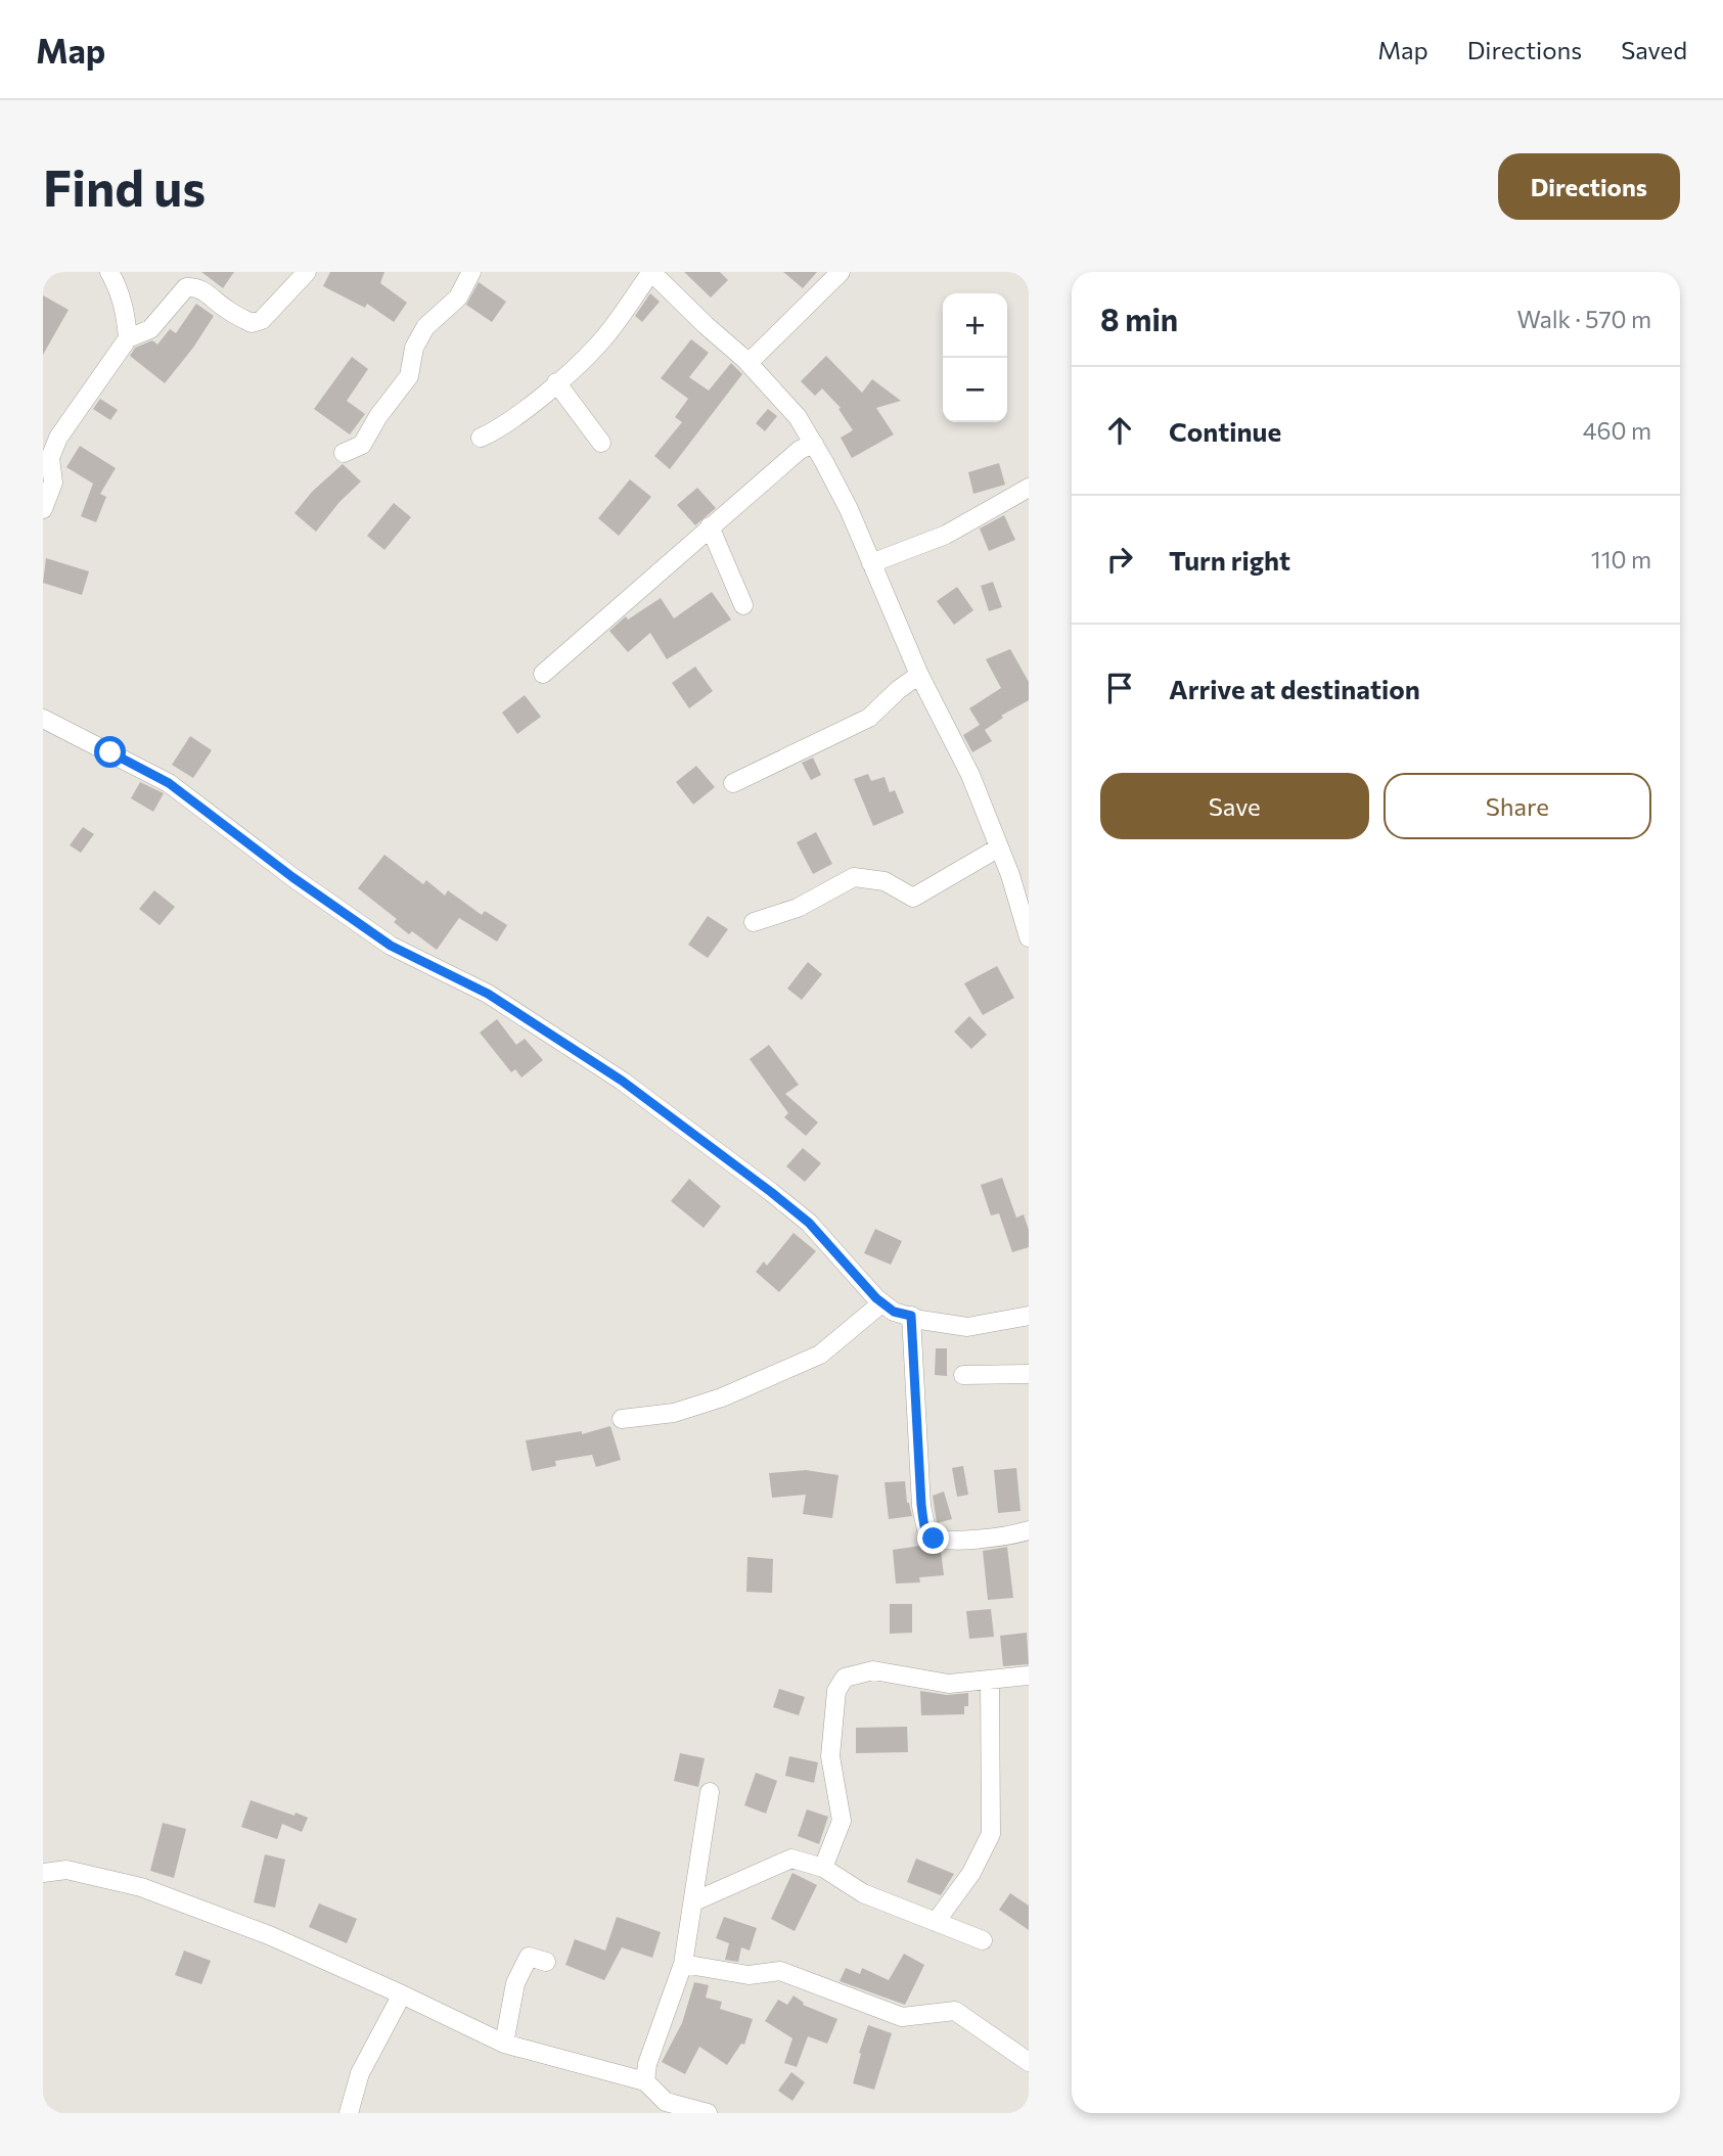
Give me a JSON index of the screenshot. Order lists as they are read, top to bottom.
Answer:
{
  "page": {
    "header": "Map",
    "nav": ["Map", "Directions", "Saved"],
    "buttons": [
      "Directions",
      ["Save", "Share"]
    ],
    "title": "Find us",
    "heading": ["8 min", "Walk · 570 m"],
    "map_buttons": ["+", "−"],
    "list": [
      ["Continue", "460 m"],
      ["Turn right", "110 m"],
      "Arrive at destination"
    ]
  }
}
